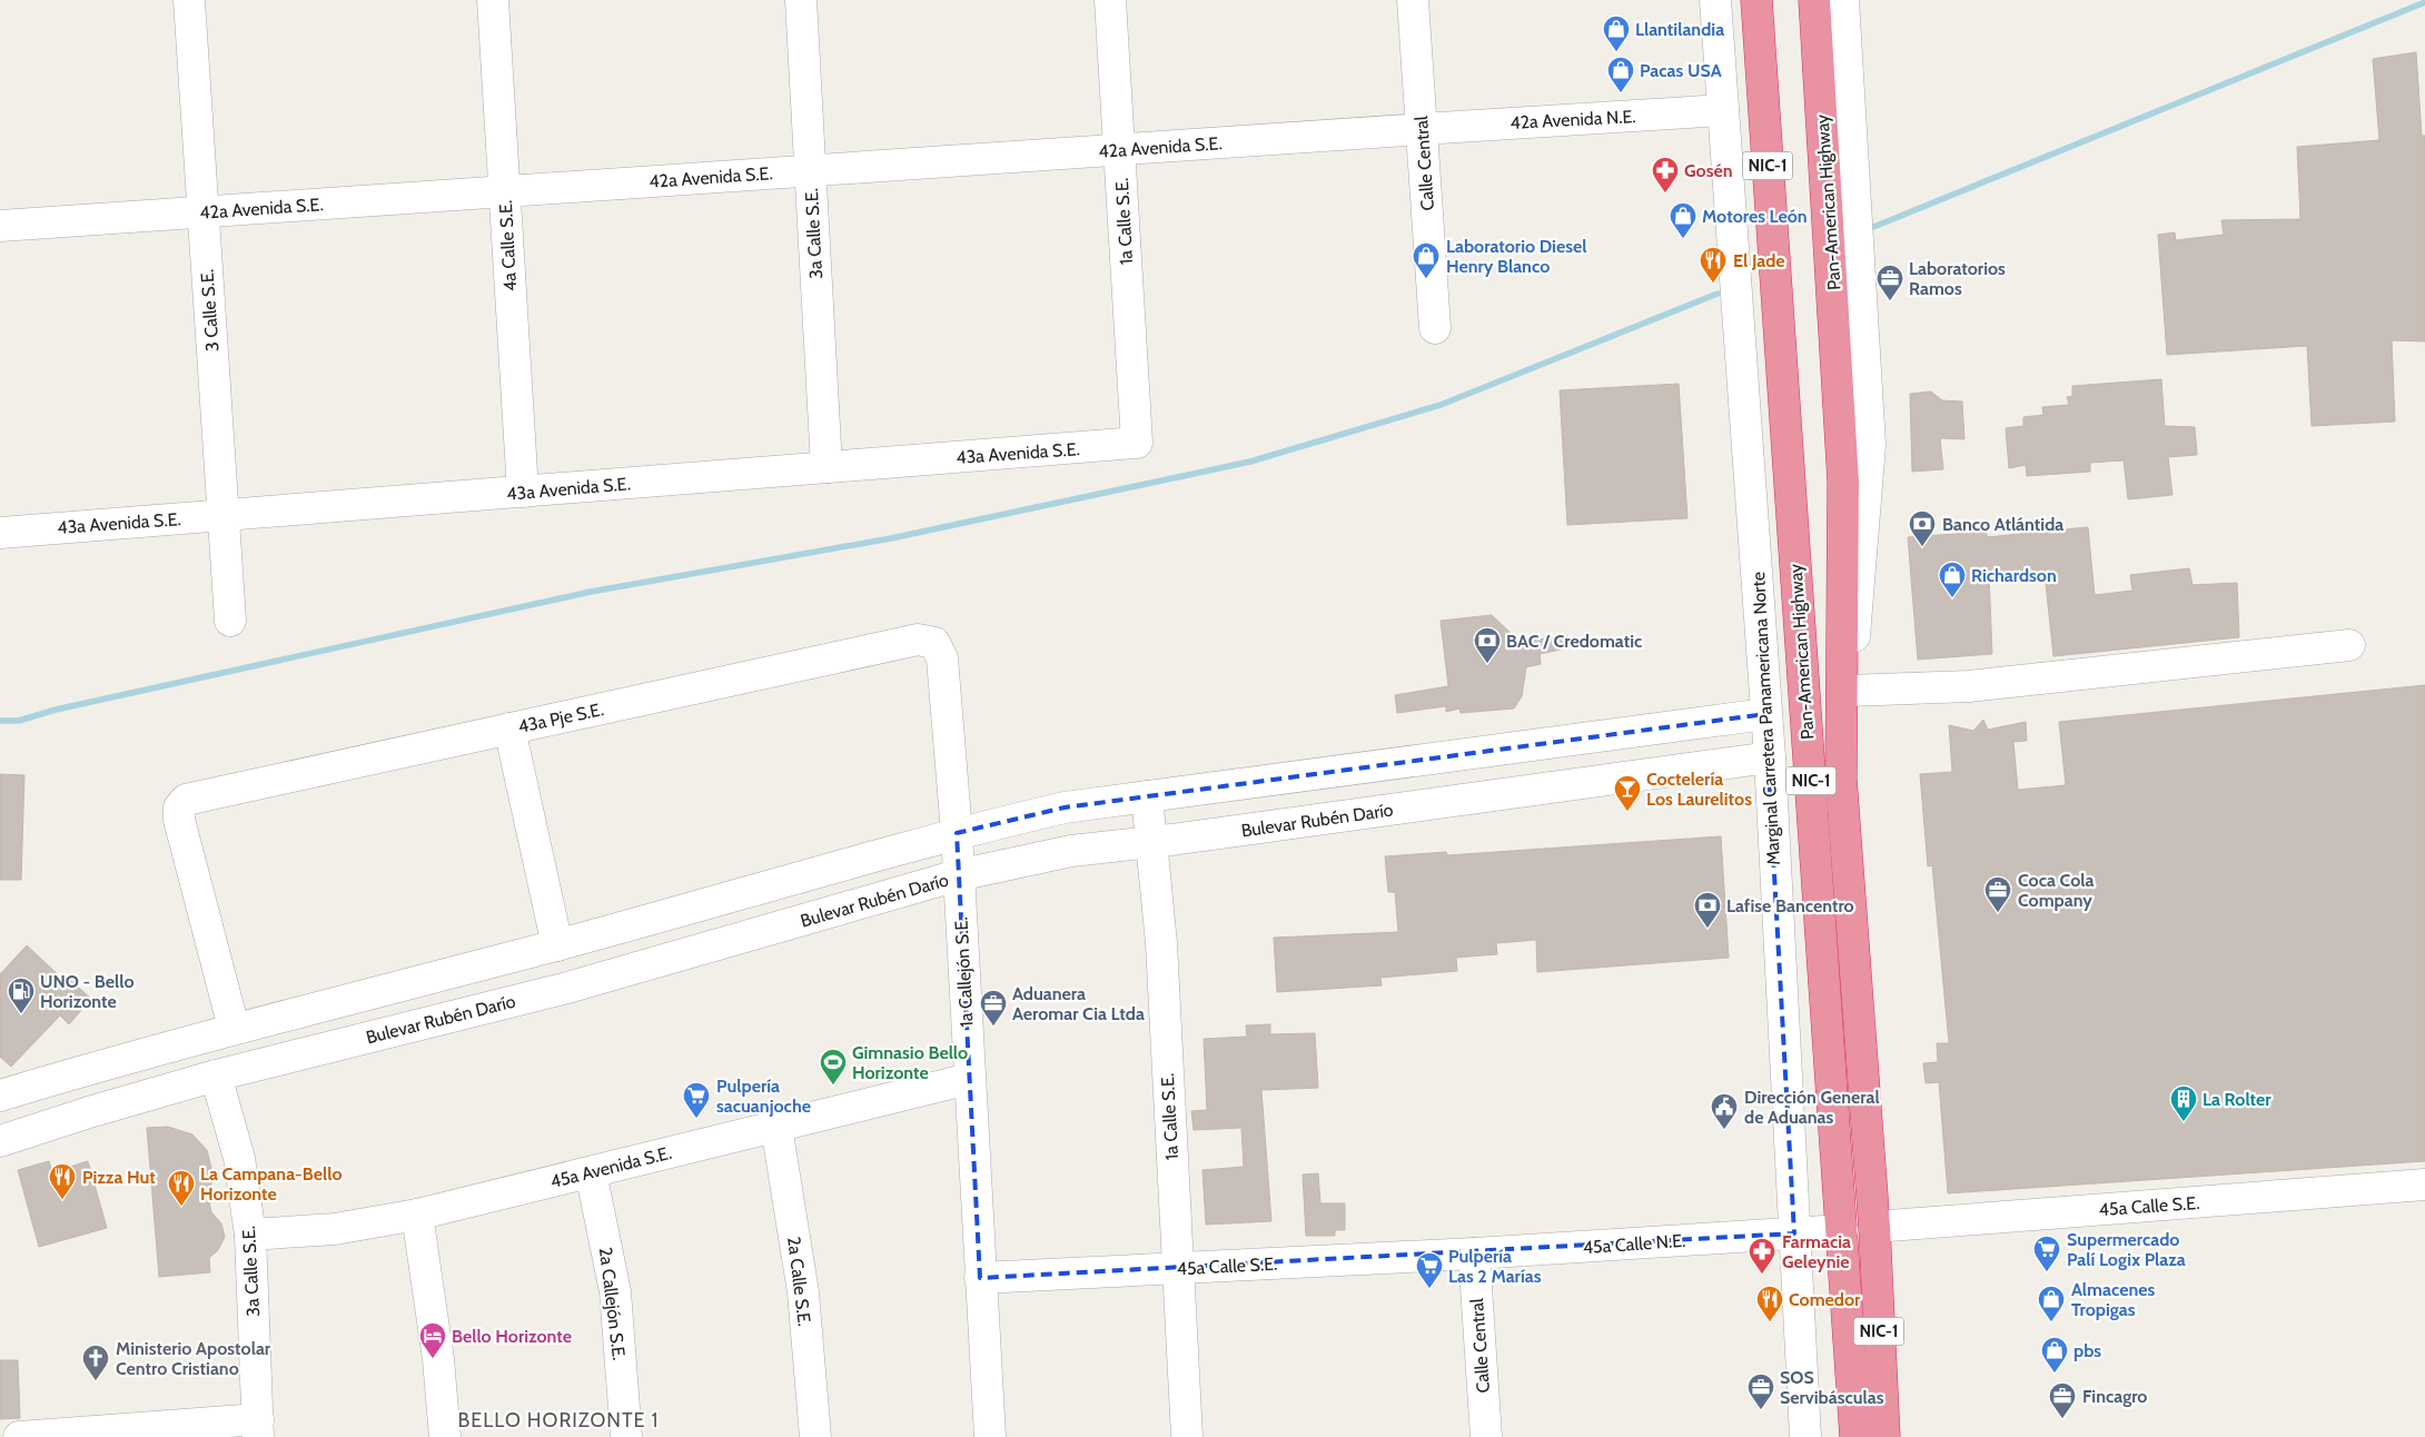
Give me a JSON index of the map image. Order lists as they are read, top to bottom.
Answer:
{
  "streets": {
    "highway": ["NIC-1", "Pan-American Highway"],
    "street": [
      "42a Avenida N.E.",
      "42a Avenida S.E.",
      "Calle Central",
      "1a Calle S.E.",
      "3a Calle S.E.",
      "4a Calle S.E.",
      "3 Calle S.E.",
      "43a Avenida S.E.",
      "43a Pje S.E.",
      "Marginal Carretera Panamericana Norte",
      "Bulevar Rubén Darío",
      "1a Callejón S.E.",
      "45a Avenida S.E.",
      "45a Calle S.E.",
      "45a Calle N.E.",
      "2a Calle S.E.",
      "2a Callejón S.E."
    ]
  },
  "crossings": [
    ["42a Avenida N.E.", "42a Avenida S.E."],
    ["42a Avenida N.E.", "Calle Central"],
    ["42a Avenida N.E.", "Marginal Carretera Panamericana Norte"],
    ["42a Avenida S.E.", "Calle Central"],
    ["42a Avenida S.E.", "1a Calle S.E."],
    ["42a Avenida S.E.", "3a Calle S.E."],
    ["42a Avenida S.E.", "4a Calle S.E."],
    ["42a Avenida S.E.", "3 Calle S.E."],
    ["Calle Central", "45a Calle S.E."],
    ["Calle Central", "45a Calle N.E."],
    ["Pan-American Highway", "45a Calle S.E."],
    ["1a Calle S.E.", "43a Avenida S.E."],
    ["1a Calle S.E.", "Bulevar Rubén Darío"],
    ["1a Calle S.E.", "45a Calle S.E."],
    ["3a Calle S.E.", "43a Avenida S.E."],
    ["3a Calle S.E.", "Bulevar Rubén Darío"],
    ["3a Calle S.E.", "45a Avenida S.E."],
    ["4a Calle S.E.", "43a Avenida S.E."],
    ["3 Calle S.E.", "43a Avenida S.E."],
    ["43a Pje S.E.", "1a Callejón S.E."],
    ["Marginal Carretera Panamericana Norte", "Bulevar Rubén Darío"],
    ["Marginal Carretera Panamericana Norte", "45a Calle N.E."],
    ["Bulevar Rubén Darío", "1a Callejón S.E."],
    ["1a Callejón S.E.", "45a Avenida S.E."],
    ["1a Callejón S.E.", "45a Calle S.E."],
    ["45a Avenida S.E.", "2a Calle S.E."],
    ["45a Avenida S.E.", "2a Callejón S.E."],
    ["45a Calle S.E.", "45a Calle N.E."]
  ],
  "districts": ["BELLO HORIZONTE 1"],
  "places": {
    "shop": [
      "Llantilandia",
      "Pacas USA",
      "Motores León",
      "Laboratorio Diesel Henry Blanco",
      "Richardson",
      "Almacenes Tropigas",
      "pbs"
    ],
    "pharmacy": ["Gosén", "Farmacia Geleynie"],
    "restaurant": [
      "El Jade",
      "Pizza Hut",
      "La Campana-Bello Horizonte",
      "Comedor"
    ],
    "office": [
      "Laboratorios Ramos",
      "Coca Cola Company",
      "Aduanera Aeromar Cia Ltda",
      "SOS Servibásculas",
      "Fincagro"
    ],
    "bank": ["Banco Atlántida", "BAC / Credomatic", "Lafise Bancentro"],
    "bar": ["Coctelería Los Laurelitos"],
    "fuel station": ["UNO - Bello Horizonte"],
    "sports": ["Gimnasio Bello Horizonte"],
    "supermarket": ["Pulpería sacuanjoche", "Supermercado Palí Logix Plaza", "Pulpería Las 2 Marías"],
    "building": ["La Rolter"],
    "public building": ["Dirección General de Aduanas"],
    "hotel": ["Bello Horizonte"],
    "church": ["Ministerio Apostolar Centro Cristiano"]
  }
}
